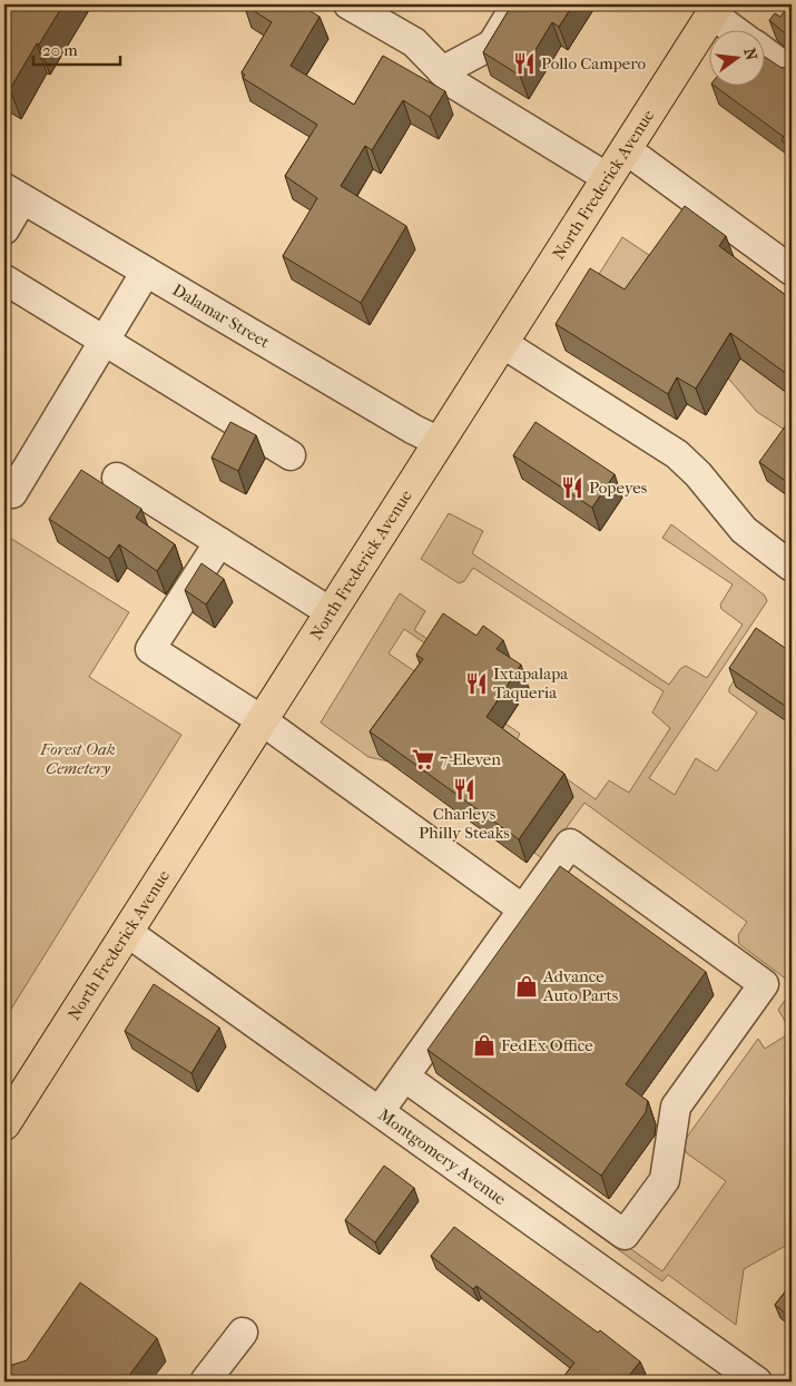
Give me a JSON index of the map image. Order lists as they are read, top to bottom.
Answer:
{
  "streets": {
    "main road": ["North Frederick Avenue"],
    "street": ["Dalamar Street", "Montgomery Avenue"]
  },
  "crossings": [
    ["North Frederick Avenue", "Dalamar Street"],
    ["North Frederick Avenue", "Montgomery Avenue"]
  ],
  "parks": ["Forest Oak Cemetery"],
  "places": {
    "restaurant": [
      "Pollo Campero",
      "Popeyes",
      "Ixtapalapa Taqueria",
      "Charleys Philly Steaks"
    ],
    "supermarket": ["7-Eleven"],
    "shop": ["Advance Auto Parts", "FedEx Office"]
  },
  "scale_bar": "20 m",
  "north": "right"
}
